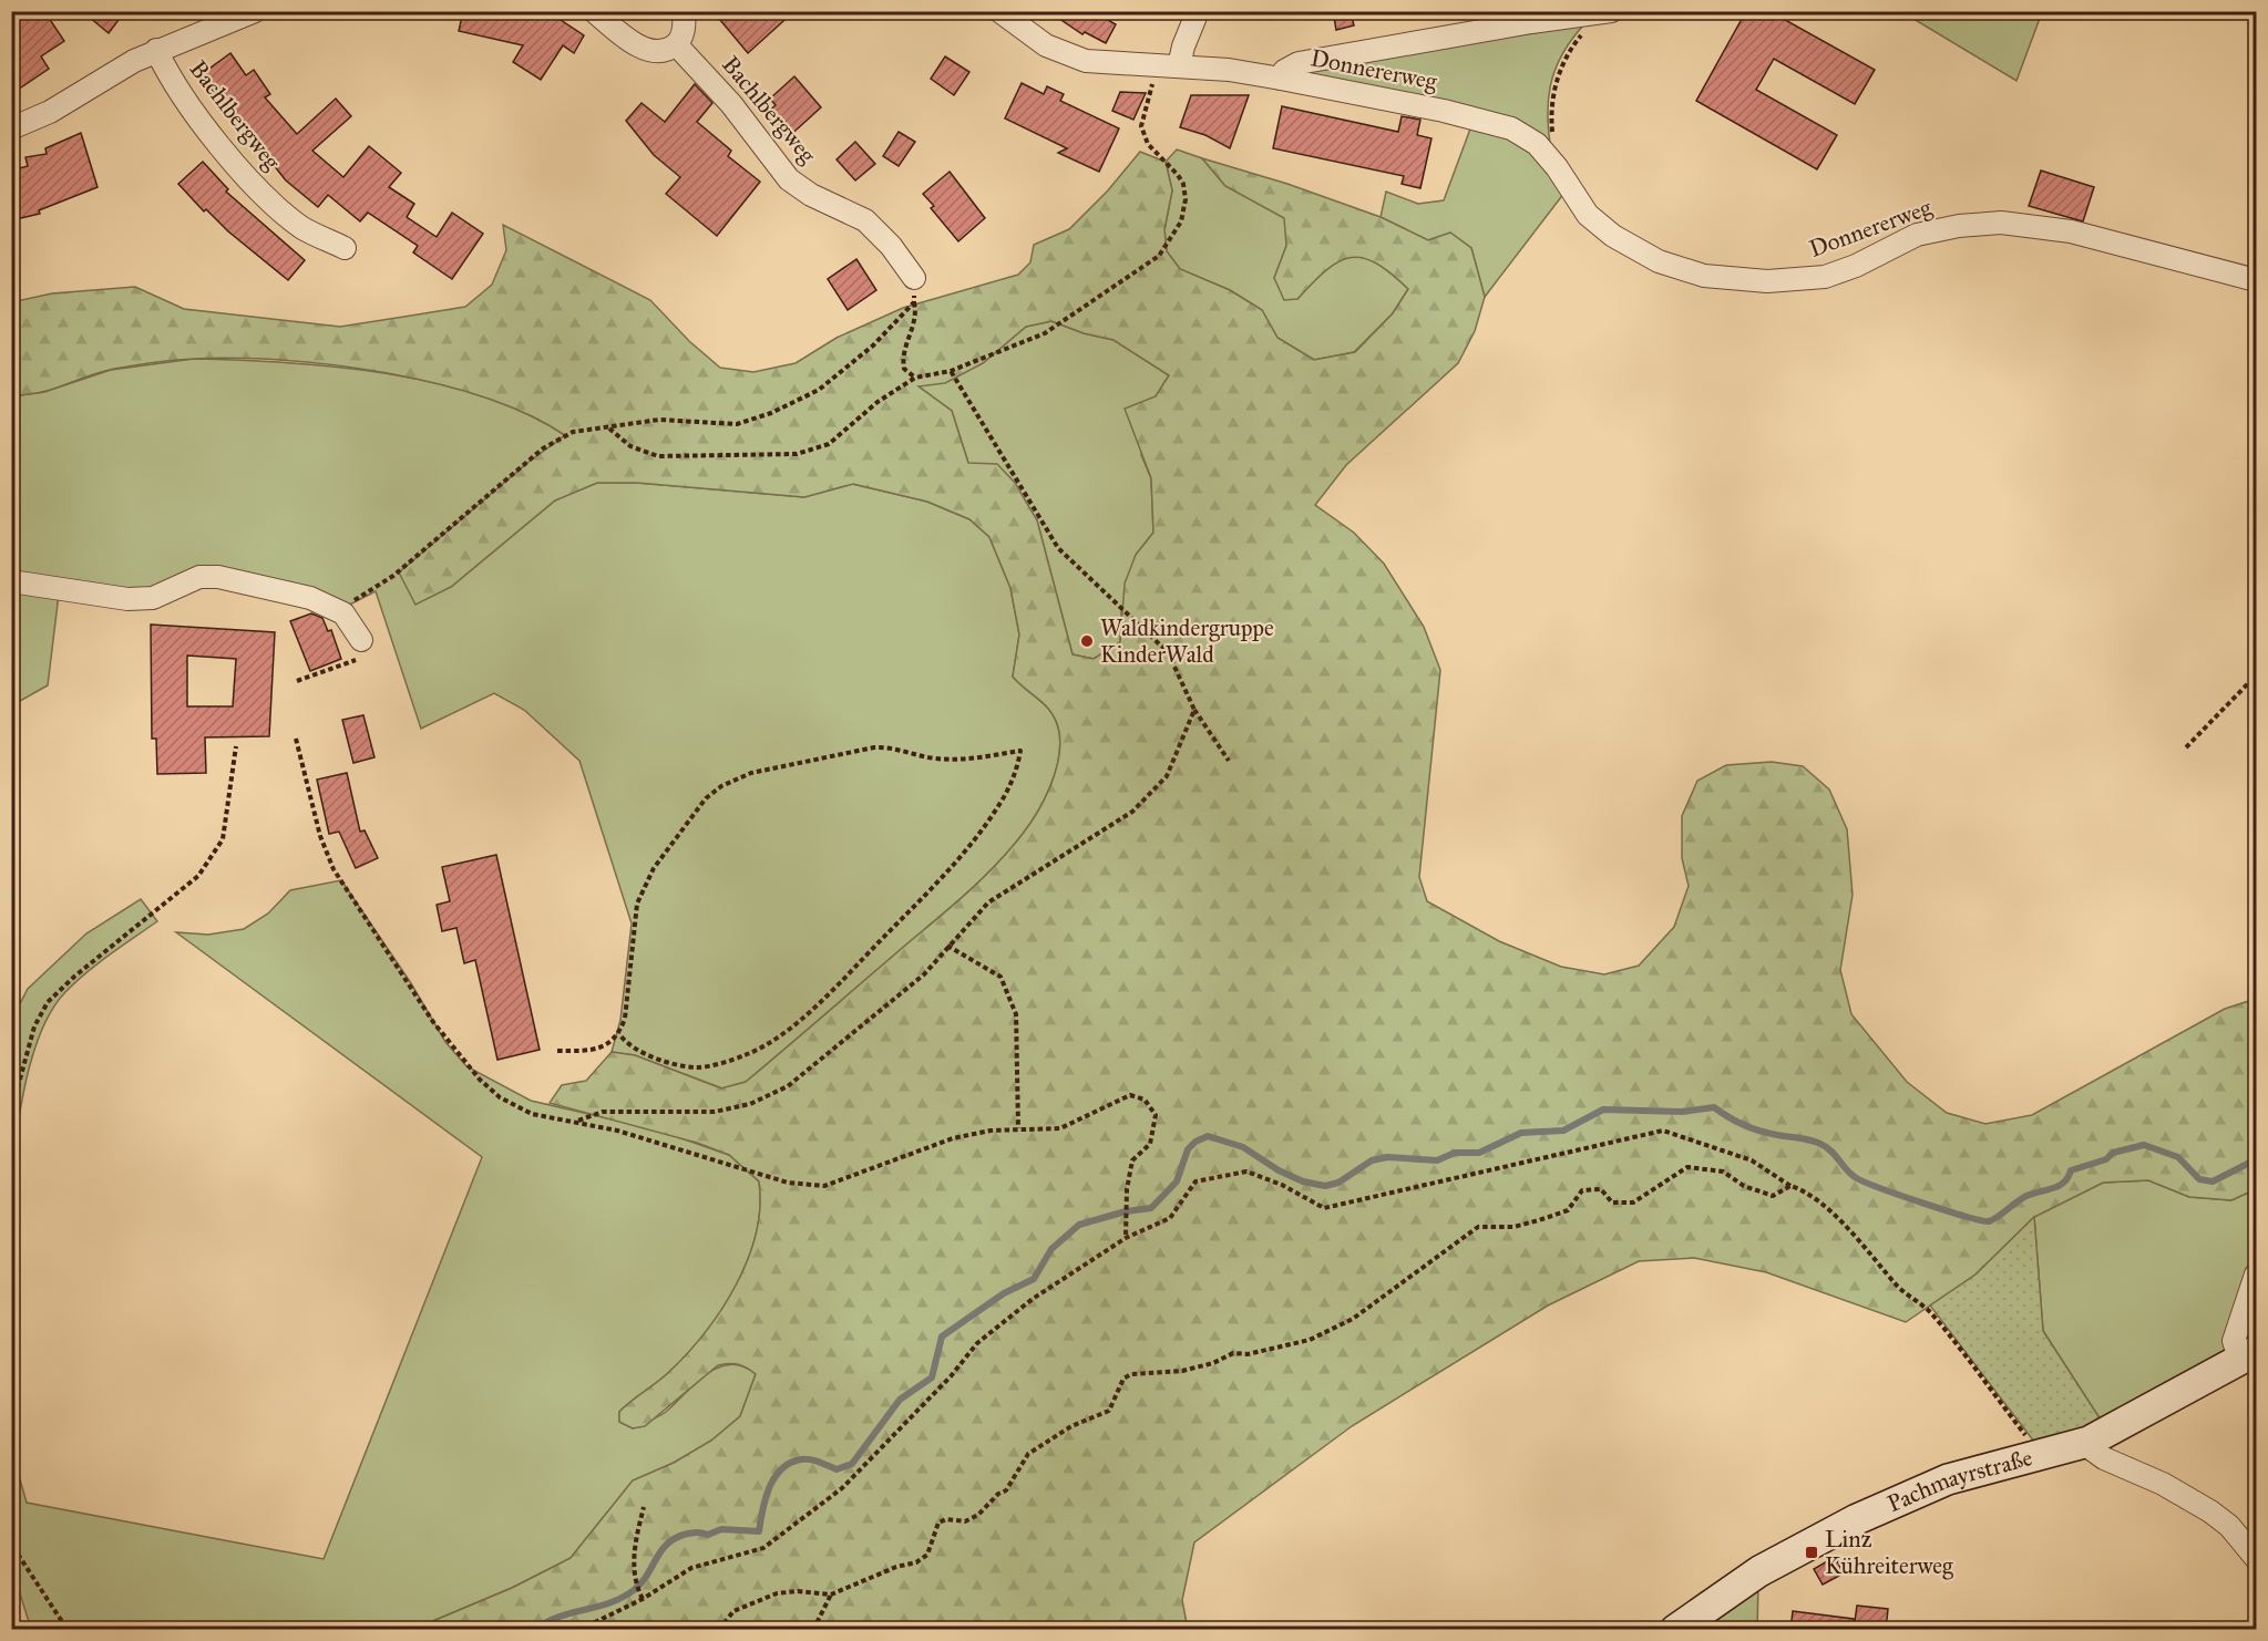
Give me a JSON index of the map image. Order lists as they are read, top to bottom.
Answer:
{
  "streets": {
    "street": ["Donnererweg", "Bachlbergweg", "Pachmayrstraße"]
  },
  "places": {
    "other": ["Waldkindergruppe KinderWald"],
    "transit": ["Linz Kühreiterweg"]
  }
}
